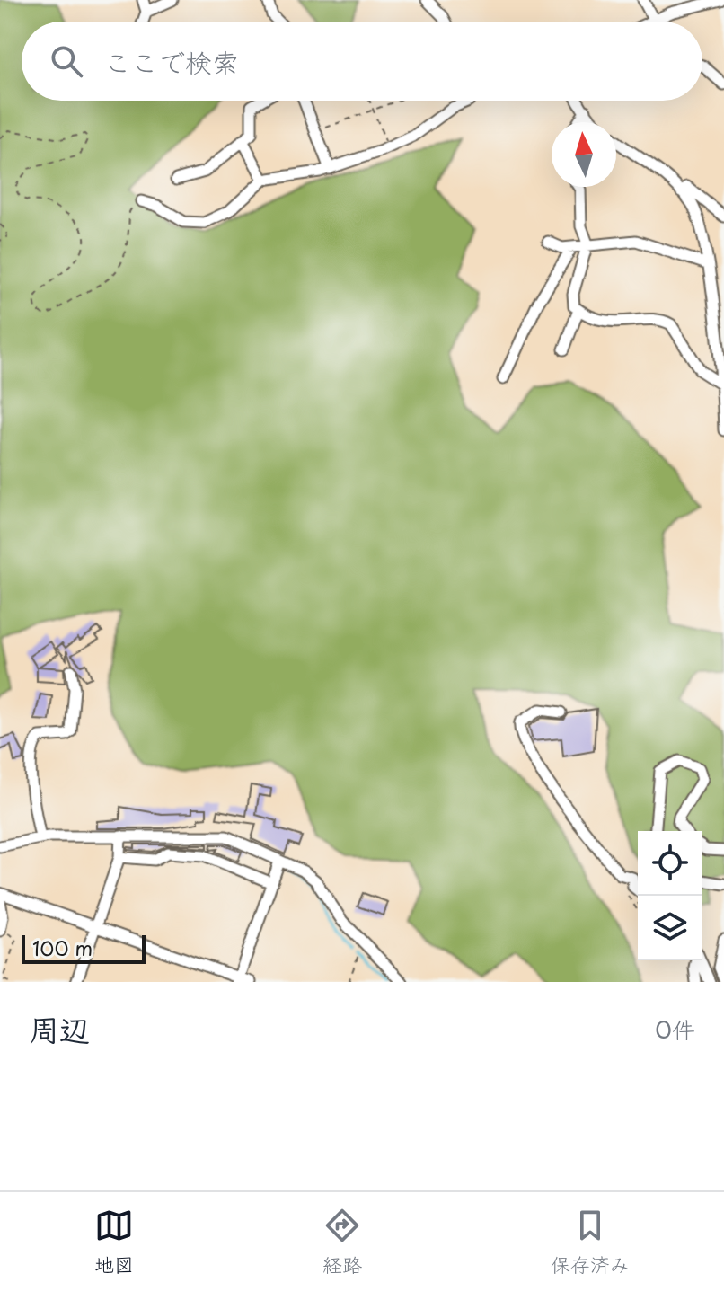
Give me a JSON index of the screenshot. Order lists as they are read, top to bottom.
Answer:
{
  "scale_bar": "100 m",
  "north": "top",
  "page": {
    "search": "ここで検索",
    "scale": "100 m",
    "heading": ["周辺", "0件"],
    "nav": ["地図", "経路", "保存済み"]
  }
}
